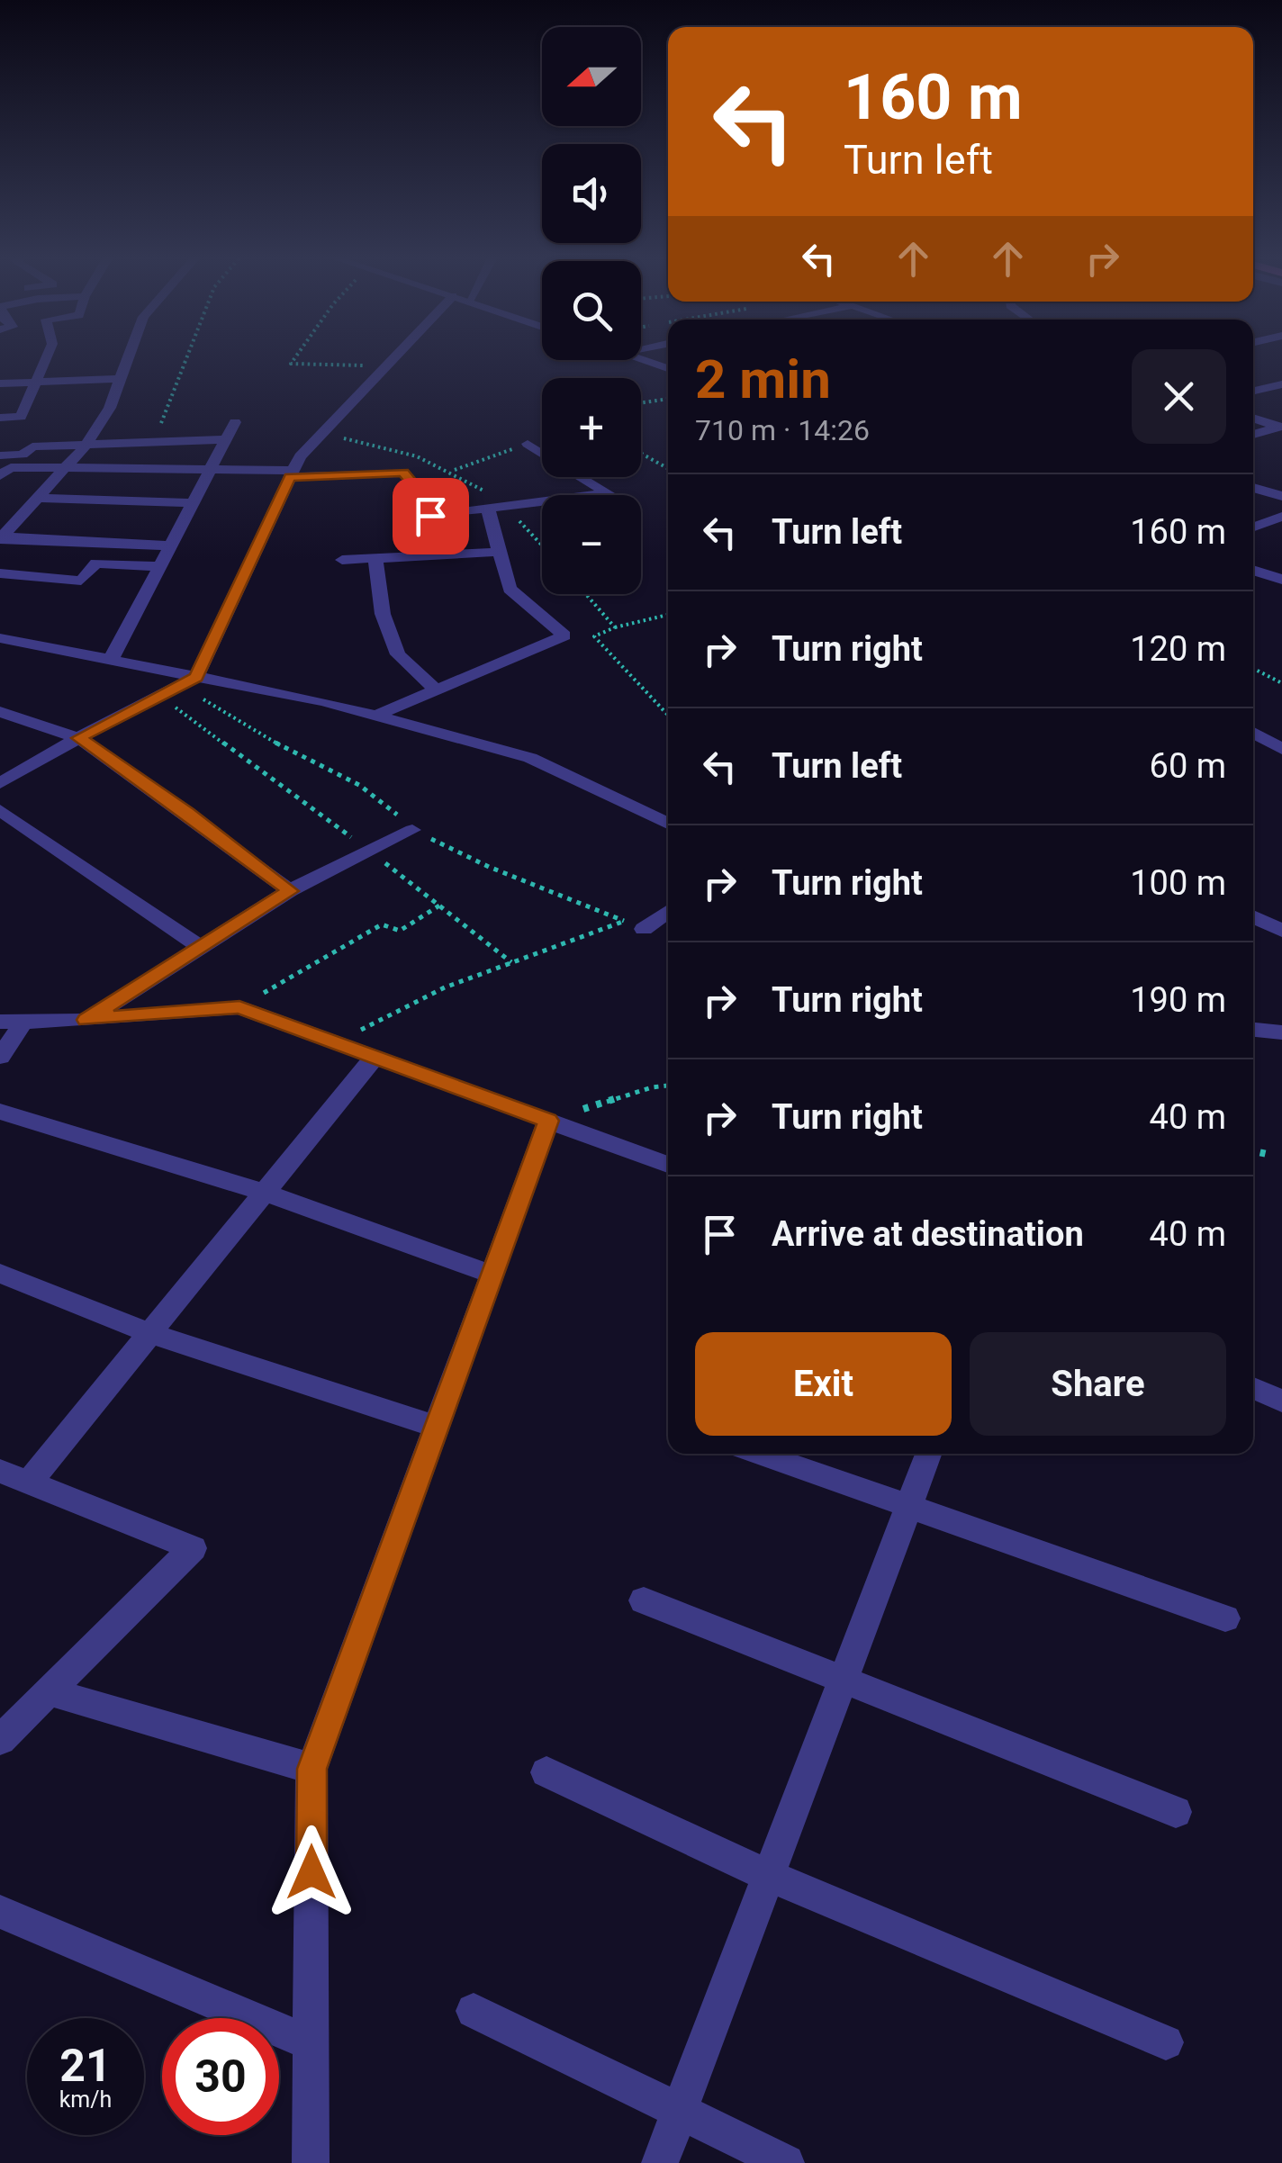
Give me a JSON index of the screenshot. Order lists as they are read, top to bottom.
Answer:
{
  "north": "left",
  "page": {
    "map_buttons": ["+", "−"],
    "turn": ["160 m", "Turn left"],
    "heading": ["2 min", "710 m · 14:26"],
    "list": [
      {
        "name": "Turn left",
        "value": "160 m"
      },
      {
        "name": "Turn right",
        "value": "120 m"
      },
      {
        "name": "Turn left",
        "value": "60 m"
      },
      {
        "name": "Turn right",
        "value": "100 m"
      },
      {
        "name": "Turn right",
        "value": "190 m"
      },
      {
        "name": "Turn right",
        "value": "40 m"
      },
      {
        "name": "Arrive at destination",
        "value": "40 m"
      }
    ],
    "buttons": ["Exit", "Share"],
    "speed": "21 km/h",
    "limit": "30"
  }
}
